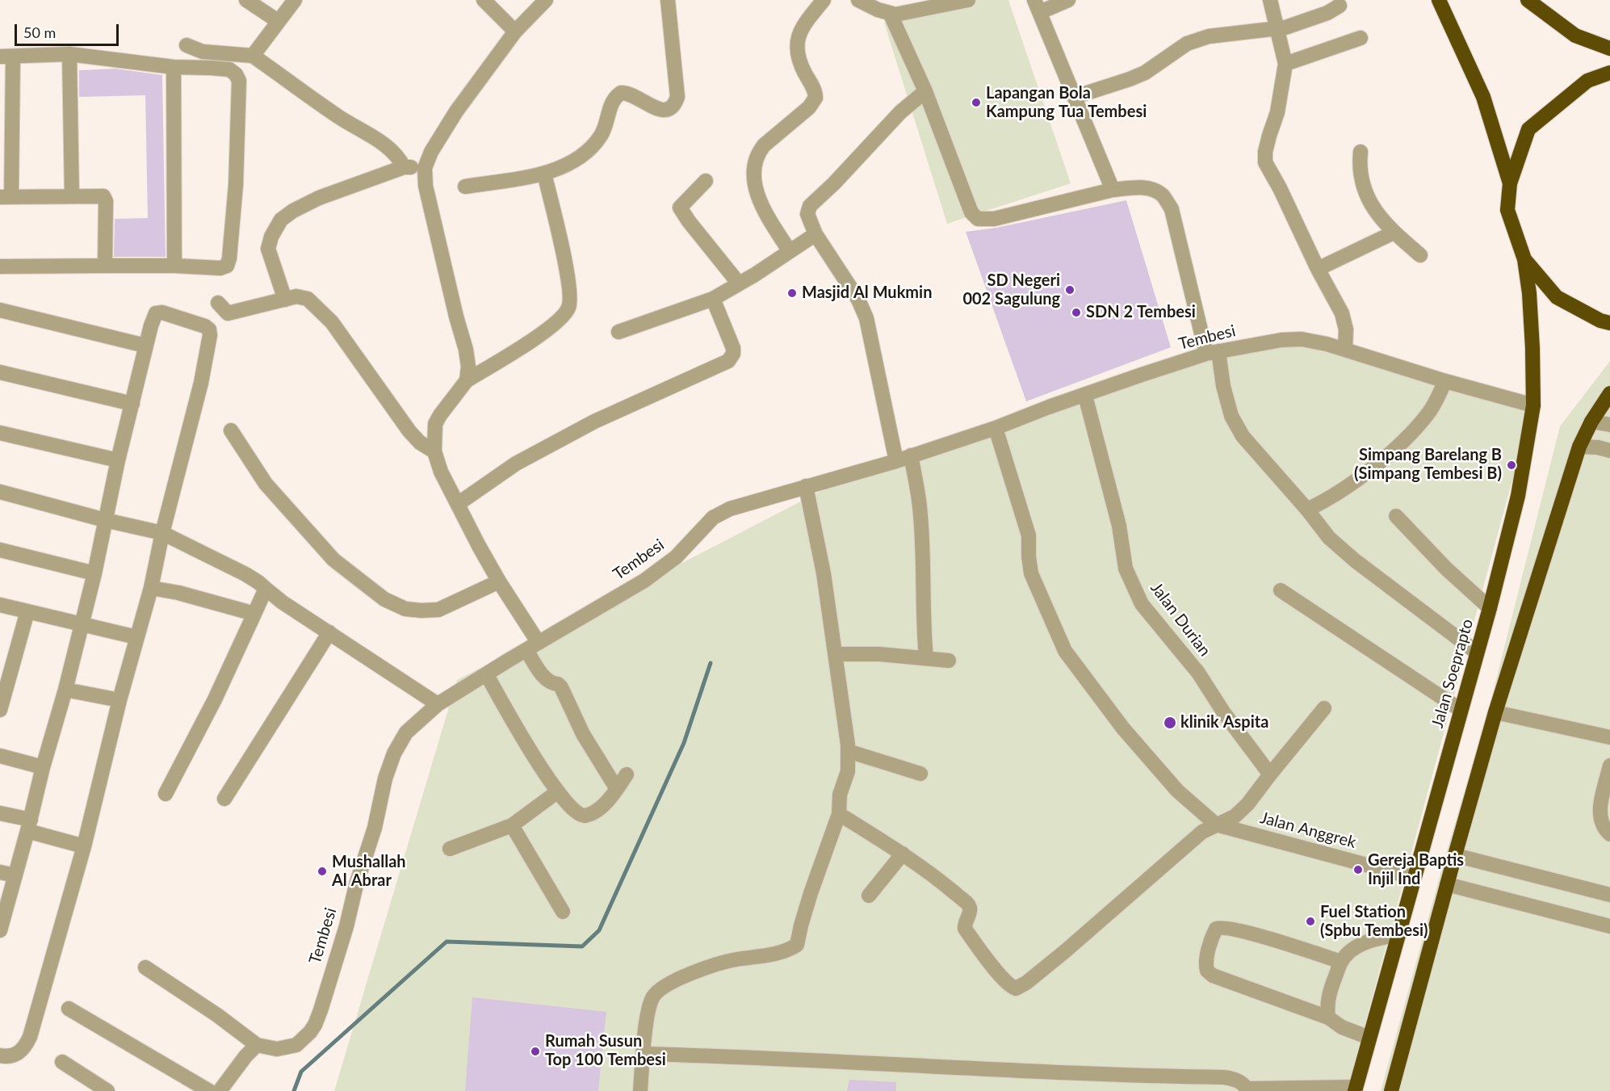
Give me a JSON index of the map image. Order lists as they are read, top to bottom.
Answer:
{
  "streets": {
    "highway": ["Jalan Soeprapto"],
    "street": ["Tembesi", "Jalan Durian", "Jalan Anggrek"]
  },
  "crossings": [
    ["Tembesi", "Jalan Durian"],
    ["Tembesi", "Jalan Soeprapto"],
    ["Tembesi", "Jalan Anggrek"],
    ["Jalan Soeprapto", "Jalan Anggrek"]
  ],
  "places": [
    "Lapangan Bola Kampung Tua Tembesi",
    "SD Negeri 002 Sagulung",
    "Masjid Al Mukmin",
    "SDN 2 Tembesi",
    "Simpang Barelang B (Simpang Tembesi B)",
    "klinik Aspita",
    "Gereja Baptis Injil Ind",
    "Mushallah Al Abrar",
    "Fuel Station (Spbu Tembesi)",
    "Rumah Susun Top 100 Tembesi"
  ],
  "scale_bar": "50 m"
}
